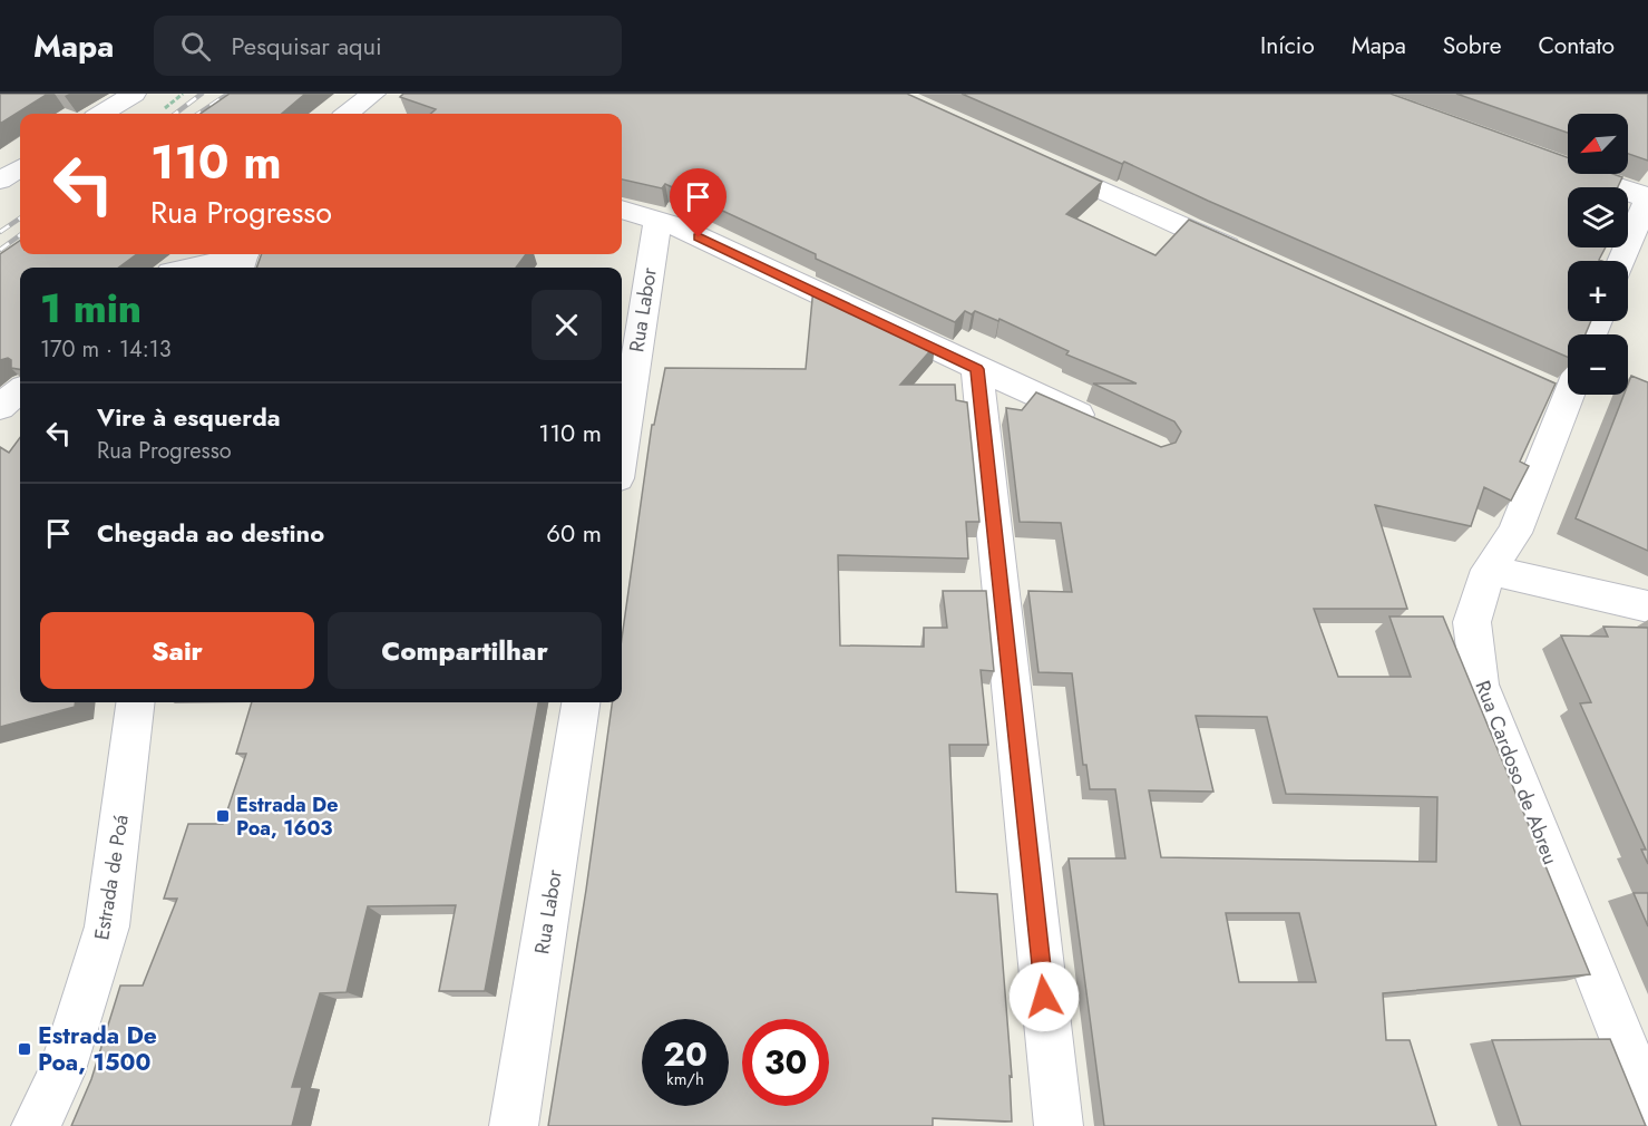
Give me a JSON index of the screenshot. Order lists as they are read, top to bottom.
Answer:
{
  "streets": {
    "street": ["Rua Labor", "Rua Cardoso de Abreu", "Estrada de Poá"]
  },
  "places": {
    "transit": ["Estrada De Poa, 1603", "Estrada De Poa, 1500"]
  },
  "north": "bottom left",
  "page": {
    "header": "Mapa",
    "search": "Pesquisar aqui",
    "nav": [
      "Início",
      "Mapa",
      "Sobre",
      "Contato"
    ],
    "map_buttons": ["+", "−"],
    "turn": ["110 m", "Rua Progresso"],
    "heading": ["1 min", "170 m · 14:13"],
    "list": [
      {
        "name": "Vire à esquerda",
        "note": "Rua Progresso",
        "value": "110 m"
      },
      {
        "name": "Chegada ao destino",
        "value": "60 m"
      }
    ],
    "buttons": ["Sair", "Compartilhar"],
    "speed": "20 km/h",
    "limit": "30"
  }
}
